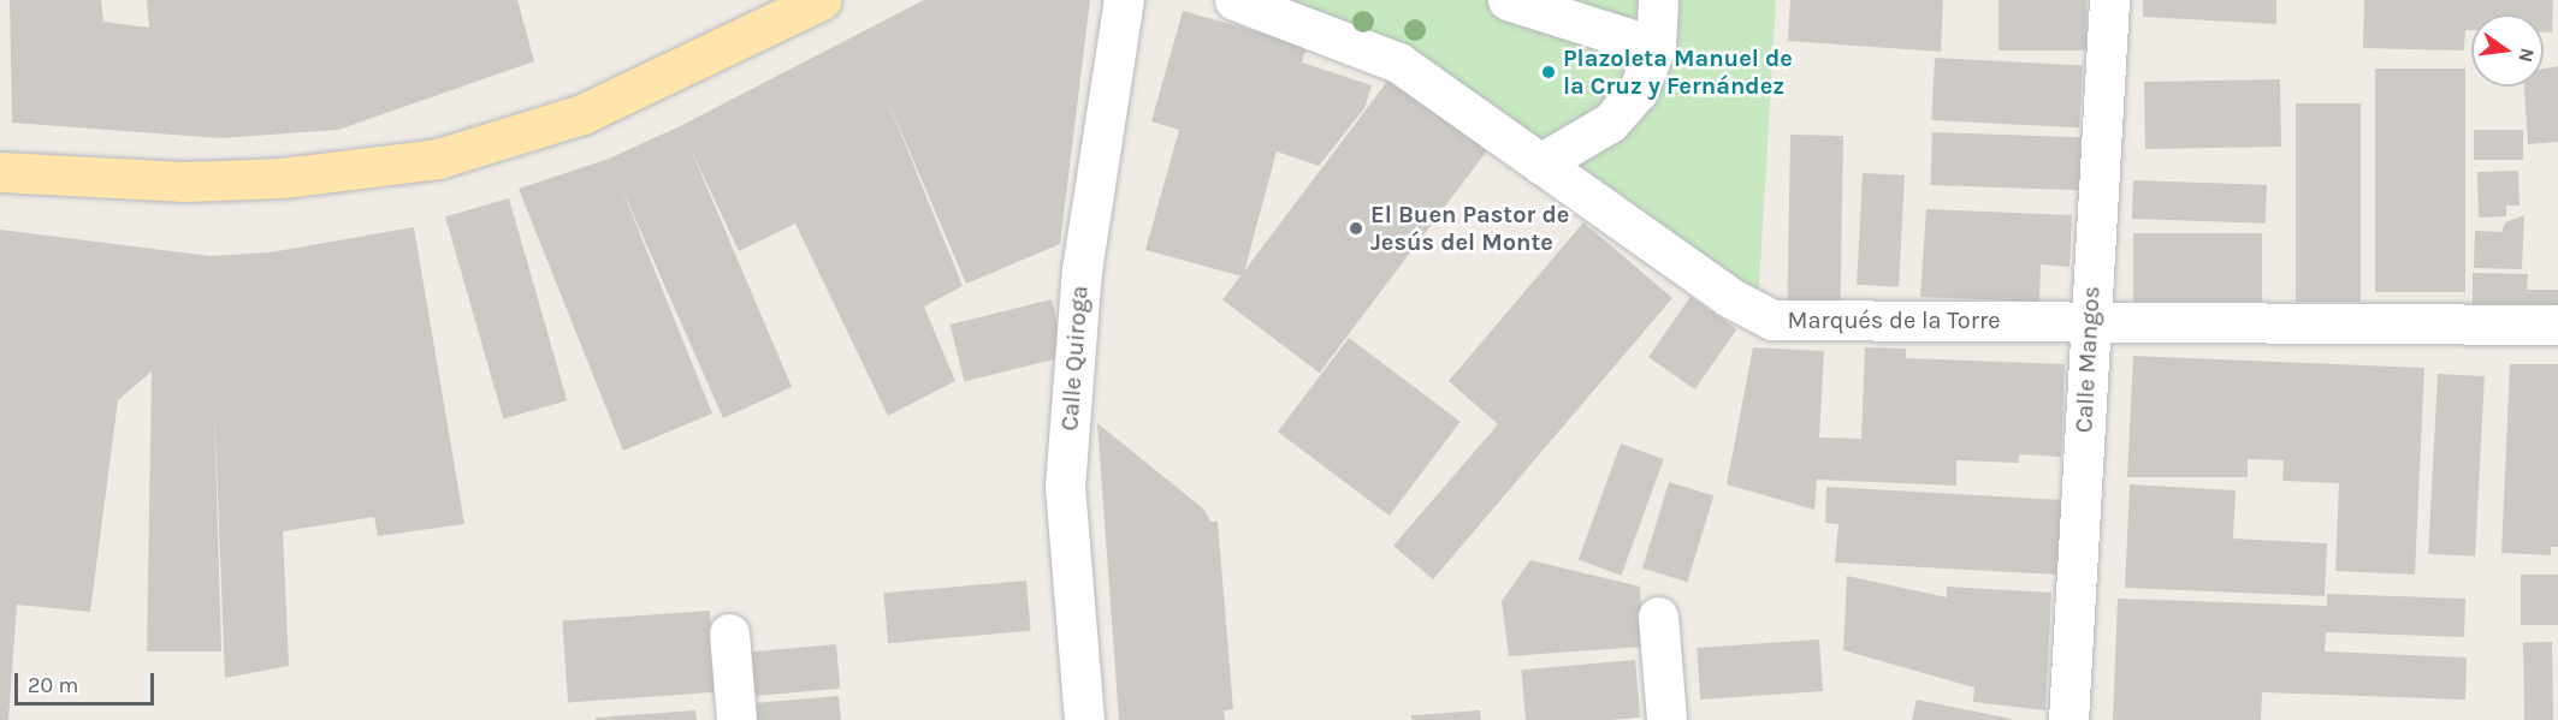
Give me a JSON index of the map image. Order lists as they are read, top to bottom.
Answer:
{
  "streets": {
    "street": ["Marqués de la Torre", "Calle Quiroga", "Calle Mangos"]
  },
  "crossings": [
    ["Marqués de la Torre", "Calle Mangos"]
  ],
  "places": ["Plazoleta Manuel de la Cruz y Fernández", "El Buen Pastor de Jesús del Monte"],
  "scale_bar": "20 m",
  "north": "right"
}
